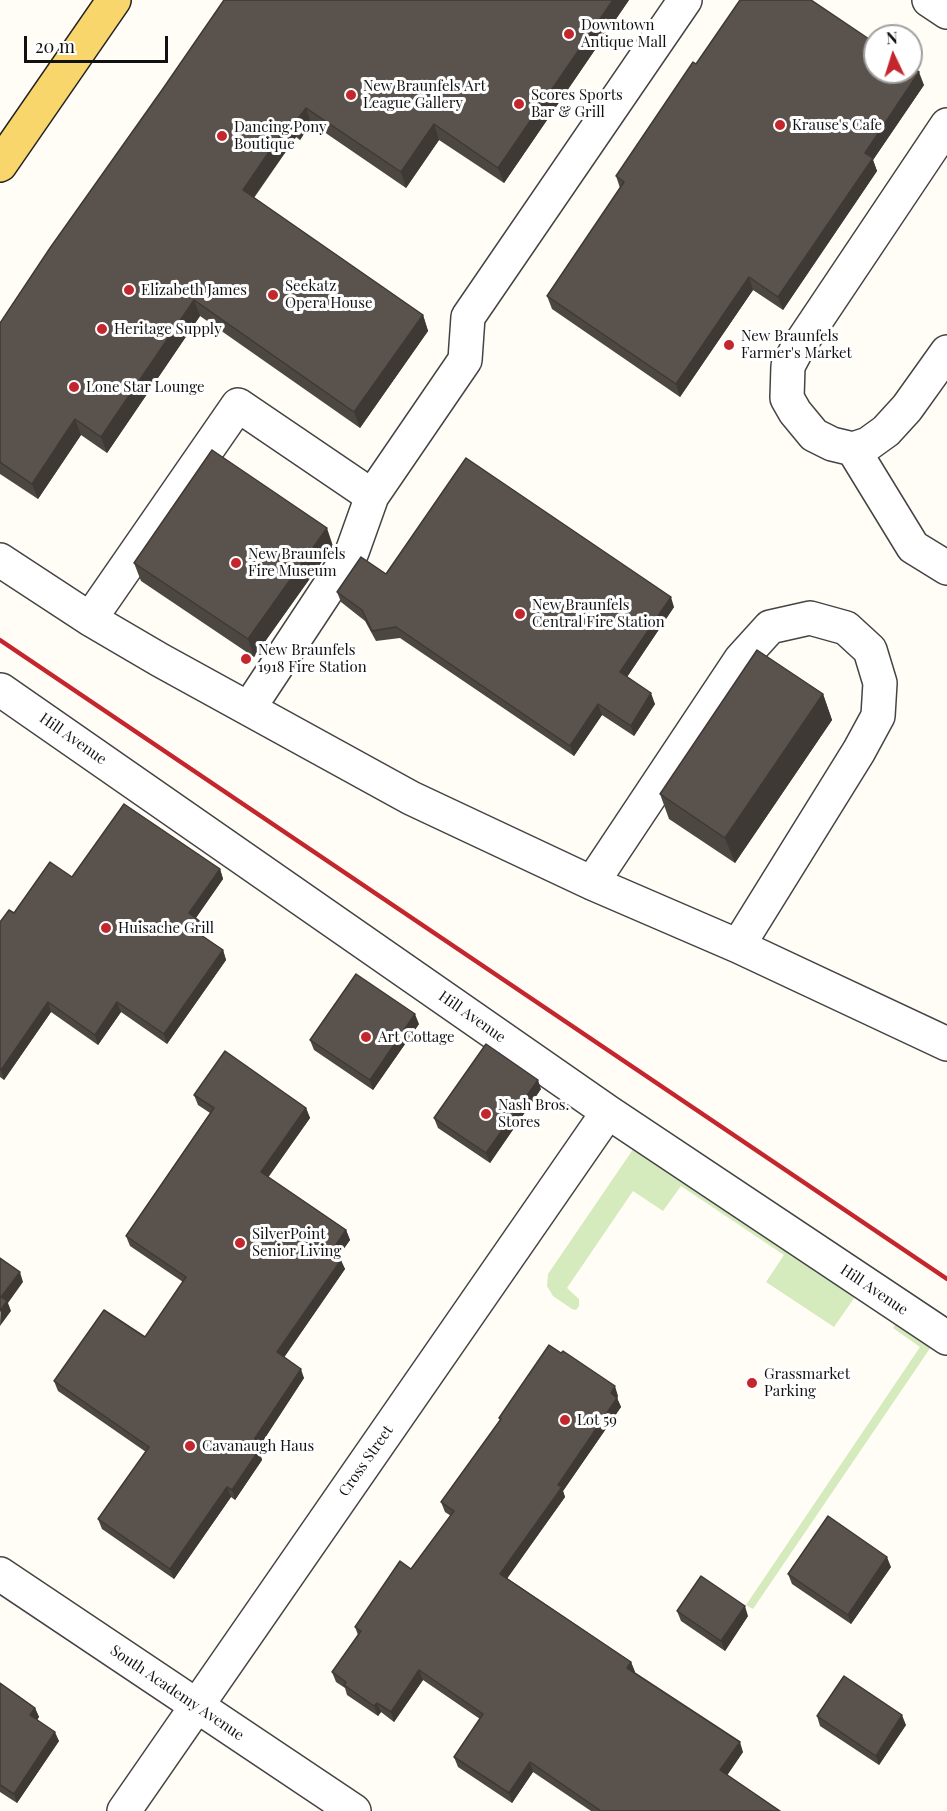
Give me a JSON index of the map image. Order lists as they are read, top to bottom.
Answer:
{
  "streets": {
    "street": ["Hill Avenue", "Cross Street", "South Academy Avenue"]
  },
  "crossings": [
    ["Hill Avenue", "Cross Street"],
    ["Cross Street", "South Academy Avenue"]
  ],
  "places": [
    "Downtown Antique Mall",
    "New Braunfels Art League Gallery",
    "Scores Sports Bar & Grill",
    "Krause's Cafe",
    "Dancing Pony Boutique",
    "Elizabeth James",
    "Seekatz Opera House",
    "Heritage Supply",
    "New Braunfels Farmer's Market",
    "Lone Star Lounge",
    "New Braunfels Fire Museum",
    "New Braunfels Central Fire Station",
    "New Braunfels 1918 Fire Station",
    "Huisache Grill",
    "Art Cottage",
    "Nash Bros. Stores",
    "SilverPoint Senior Living",
    "Grassmarket Parking",
    "Lot 59",
    "Cavanaugh Haus"
  ],
  "scale_bar": "20 m",
  "north": "top"
}
